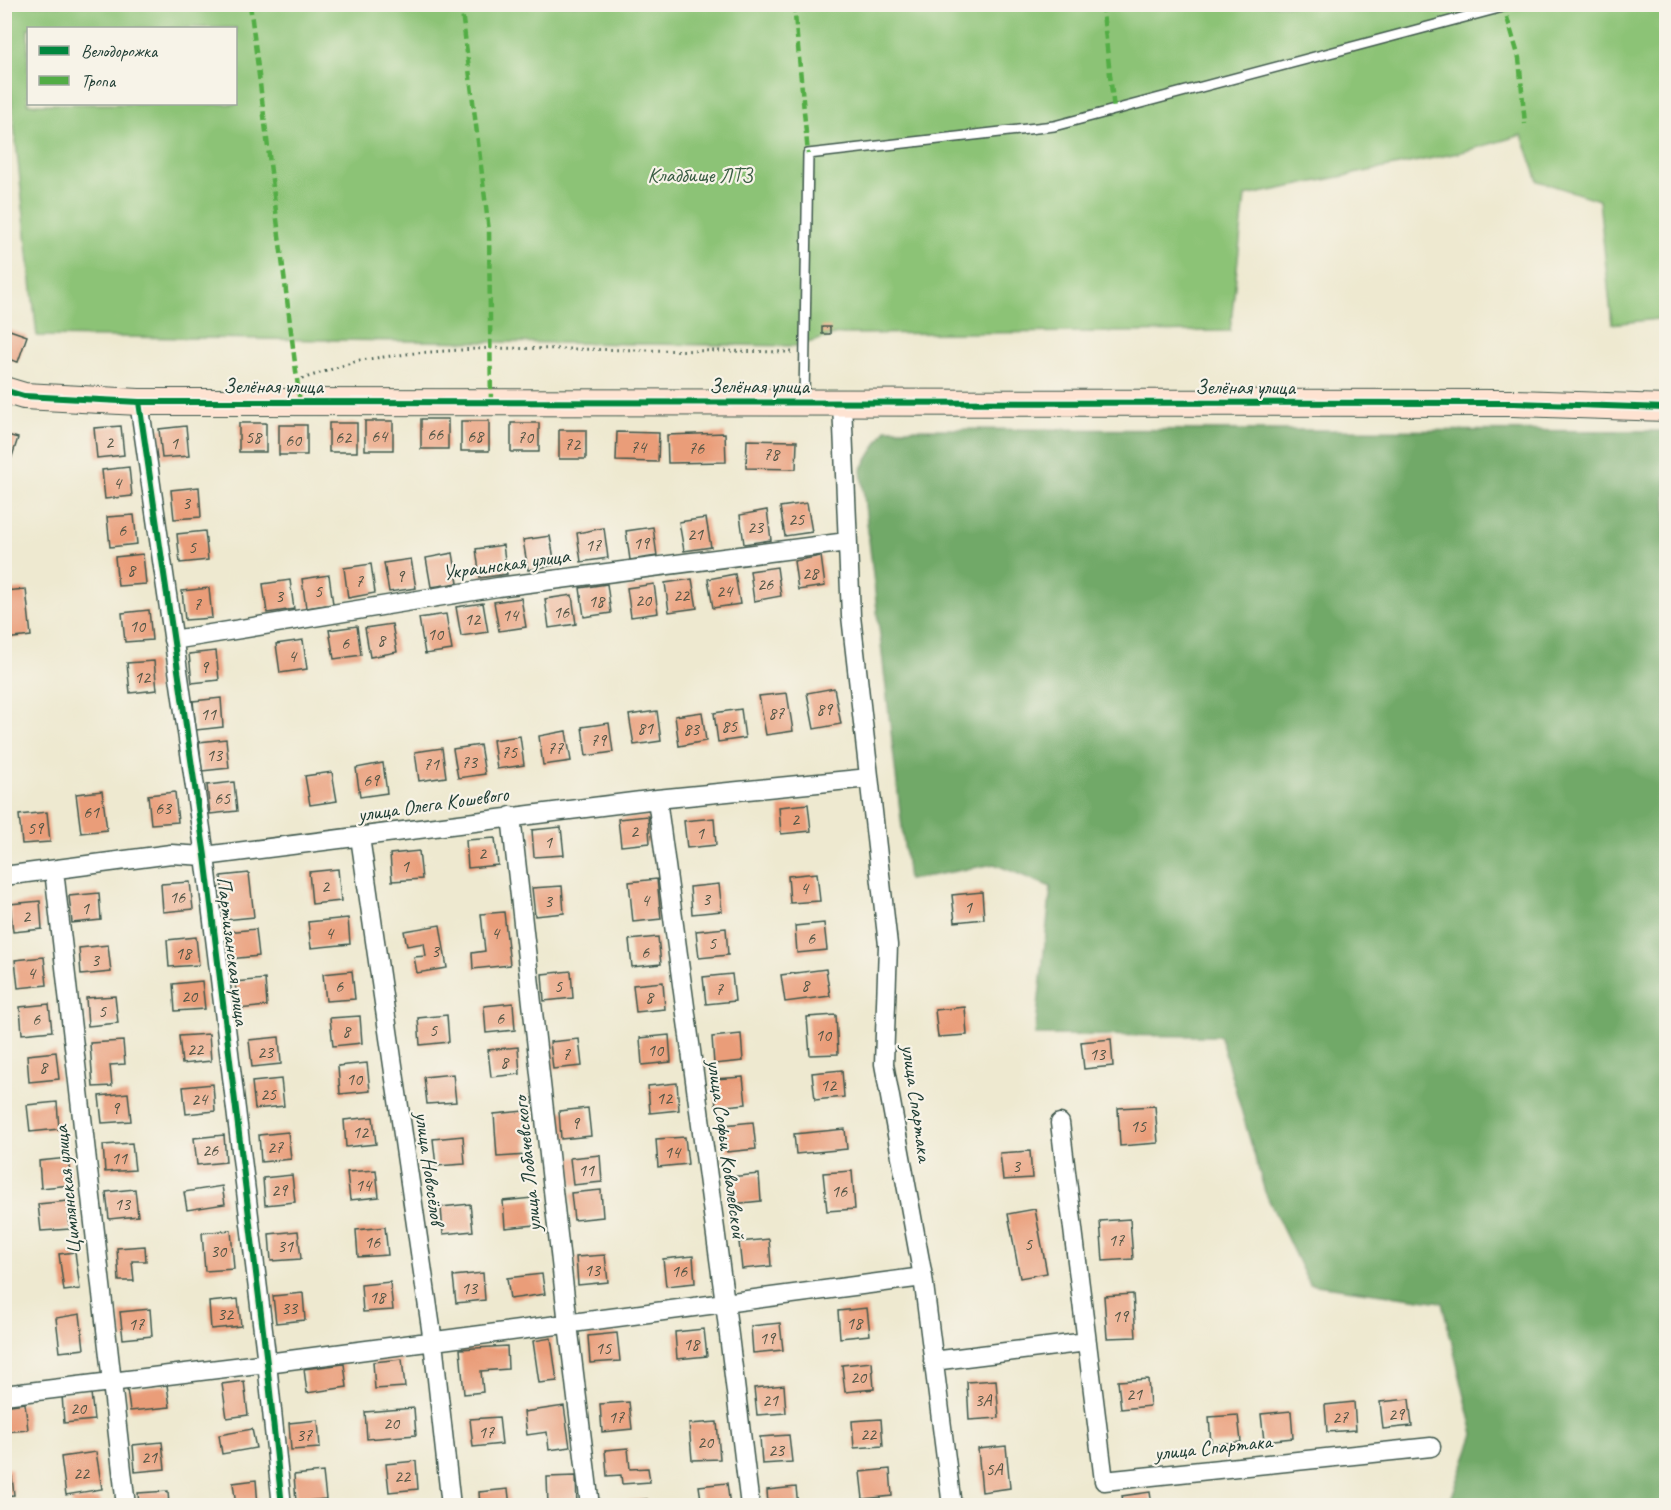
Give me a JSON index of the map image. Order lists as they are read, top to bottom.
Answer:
{
  "streets": {
    "street": [
      "Зелёная улица",
      "Украинская улица",
      "улица Олега Кошевого",
      "Партизанская улица",
      "улица Спартака",
      "улица Софьи Ковалевской",
      "улица Лобачевского",
      "улица Новосёлов",
      "Цимлянская улица"
    ]
  },
  "crossings": [
    ["Зелёная улица", "Партизанская улица"],
    ["Зелёная улица", "улица Спартака"],
    ["Украинская улица", "Партизанская улица"],
    ["Украинская улица", "улица Спартака"],
    ["улица Олега Кошевого", "Партизанская улица"],
    ["улица Олега Кошевого", "улица Спартака"],
    ["улица Олега Кошевого", "улица Софьи Ковалевской"],
    ["улица Олега Кошевого", "улица Лобачевского"],
    ["улица Олега Кошевого", "улица Новосёлов"],
    ["улица Олега Кошевого", "Цимлянская улица"]
  ],
  "parks": ["Кладбище ЛТЗ"],
  "house_numbers": [
    "66",
    "64",
    "68",
    "58",
    "62",
    "70",
    "60",
    "2",
    "1",
    "72",
    "74",
    "76",
    "78",
    "4",
    "3",
    "25",
    "23",
    "6",
    "21",
    "19",
    "17",
    "5",
    "8",
    "28",
    "9",
    "7",
    "26",
    "5",
    "24",
    "22",
    "3",
    "20",
    "18",
    "7",
    "16",
    "14",
    "12",
    "10",
    "10",
    "8",
    "6",
    "4",
    "9",
    "12",
    "89",
    "87",
    "11",
    "85",
    "81",
    "83",
    "79",
    "77",
    "75",
    "13",
    "73",
    "71",
    "69",
    "65",
    "63",
    "61",
    "2",
    "59",
    "2",
    "1",
    "1",
    "2",
    "1",
    "2",
    "4",
    "16",
    "3",
    "4",
    "3",
    "1",
    "1",
    "2",
    "4",
    "4",
    "6",
    "5",
    "3",
    "6",
    "18",
    "3",
    "4",
    "8",
    "6",
    "5",
    "7",
    "20",
    "8",
    "5",
    "6",
    "6",
    "5",
    "8",
    "10",
    "22",
    "10",
    "23",
    "7",
    "13",
    "8",
    "8",
    "10",
    "12",
    "25",
    "12",
    "24",
    "9",
    "9",
    "15",
    "12",
    "27",
    "26",
    "14",
    "11",
    "3",
    "11",
    "14",
    "29",
    "16",
    "13",
    "17",
    "16",
    "5",
    "31",
    "30",
    "13",
    "16",
    "13",
    "18",
    "33",
    "32",
    "19",
    "18",
    "17",
    "19",
    "18",
    "15",
    "20",
    "21",
    "21",
    "3А",
    "20",
    "29",
    "17",
    "27",
    "20",
    "17",
    "22",
    "37",
    "20",
    "23",
    "21",
    "5А",
    "22",
    "22"
  ],
  "legend": ["Велодорожка", "Тропа"]
}
